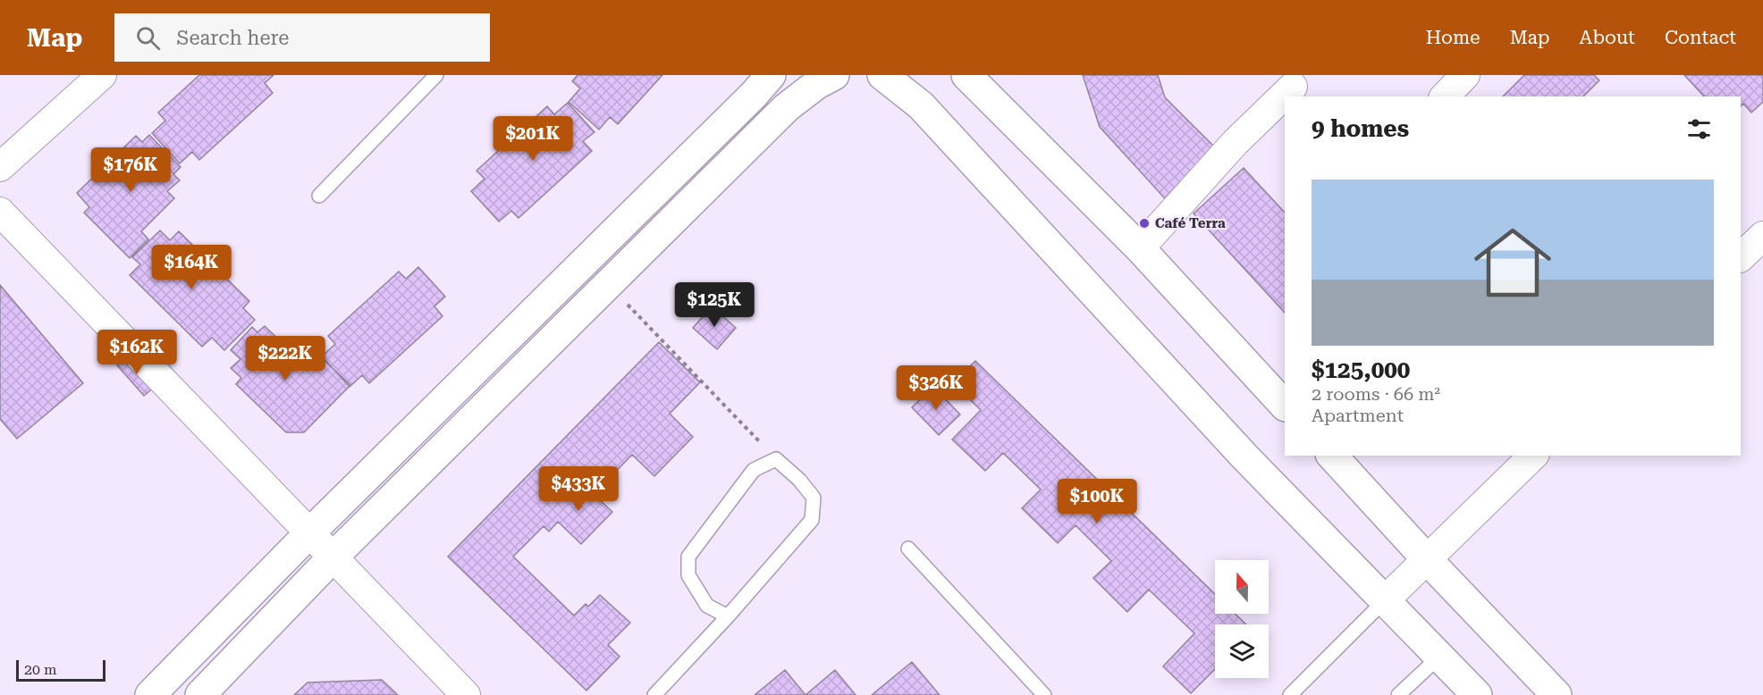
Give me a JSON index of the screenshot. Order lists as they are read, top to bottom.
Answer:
{
  "places": ["Café Terra"],
  "scale_bar": "20 m",
  "north": "top",
  "page": {
    "header": "Map",
    "search": "Search here",
    "nav": [
      "Home",
      "Map",
      "About",
      "Contact"
    ],
    "heading": "9 homes",
    "price": [
      "$201K",
      "$176K",
      "$164K",
      "$125K",
      "$162K",
      "$222K",
      "$326K",
      "$433K",
      "$100K"
    ],
    "list": [
      {
        "name": "$125,000",
        "note": "2 rooms · 66 m² · Apartment"
      }
    ],
    "scale": "20 m"
  }
}
